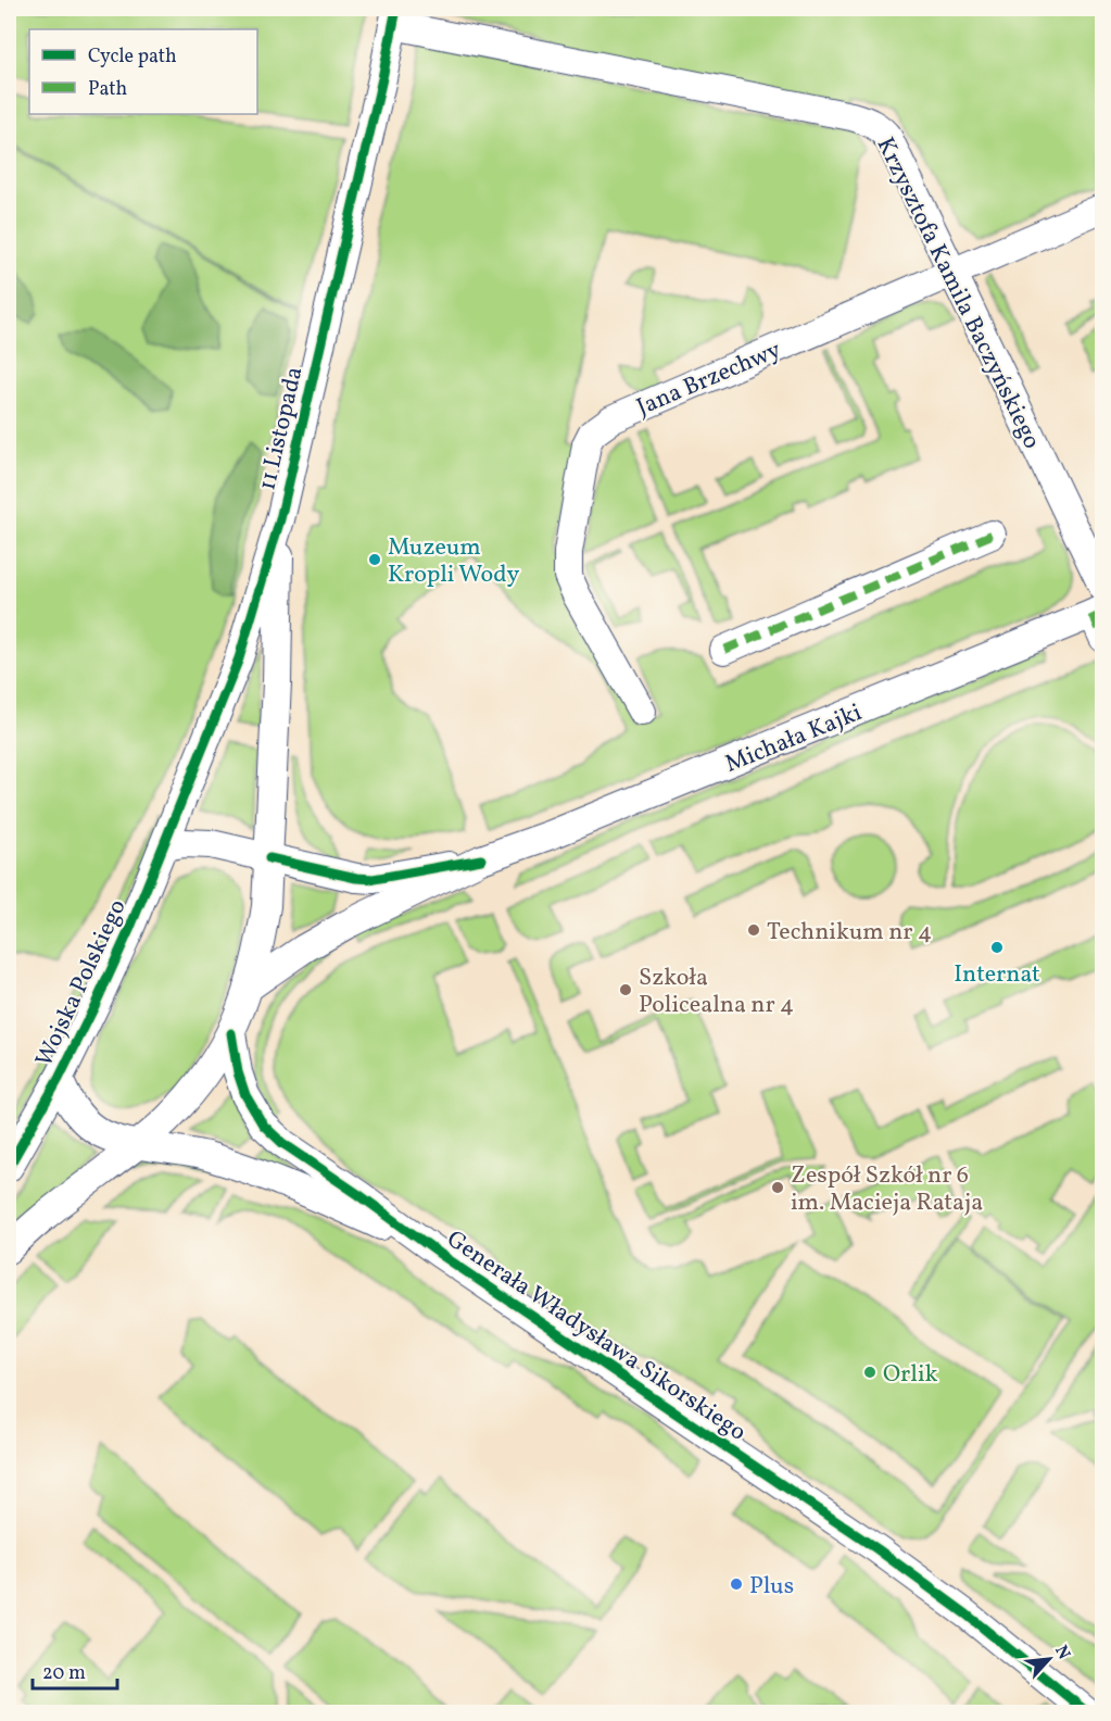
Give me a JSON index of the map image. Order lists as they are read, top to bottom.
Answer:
{
  "streets": {
    "street": [
      "Krzysztofa Kamila Baczyńskiego",
      "Jana Brzechwy",
      "11 Listopada",
      "Michała Kajki",
      "Wojska Polskiego",
      "Generała Władysława Sikorskiego"
    ]
  },
  "crossings": [
    ["Krzysztofa Kamila Baczyńskiego", "Jana Brzechwy"],
    ["Krzysztofa Kamila Baczyńskiego", "11 Listopada"],
    ["11 Listopada", "Michała Kajki"],
    ["11 Listopada", "Wojska Polskiego"],
    ["Michała Kajki", "Wojska Polskiego"],
    ["Wojska Polskiego", "Generała Władysława Sikorskiego"]
  ],
  "places": [
    "Muzeum Kropli Wody",
    "Technikum nr 4",
    "Internat",
    "Szkoła Policealna nr 4",
    "Zespół Szkół nr 6 im. Macieja Rataja",
    "Orlik",
    "Plus"
  ],
  "legend": ["Cycle path", "Path"],
  "scale_bar": "20 m",
  "north": "top right"
}
